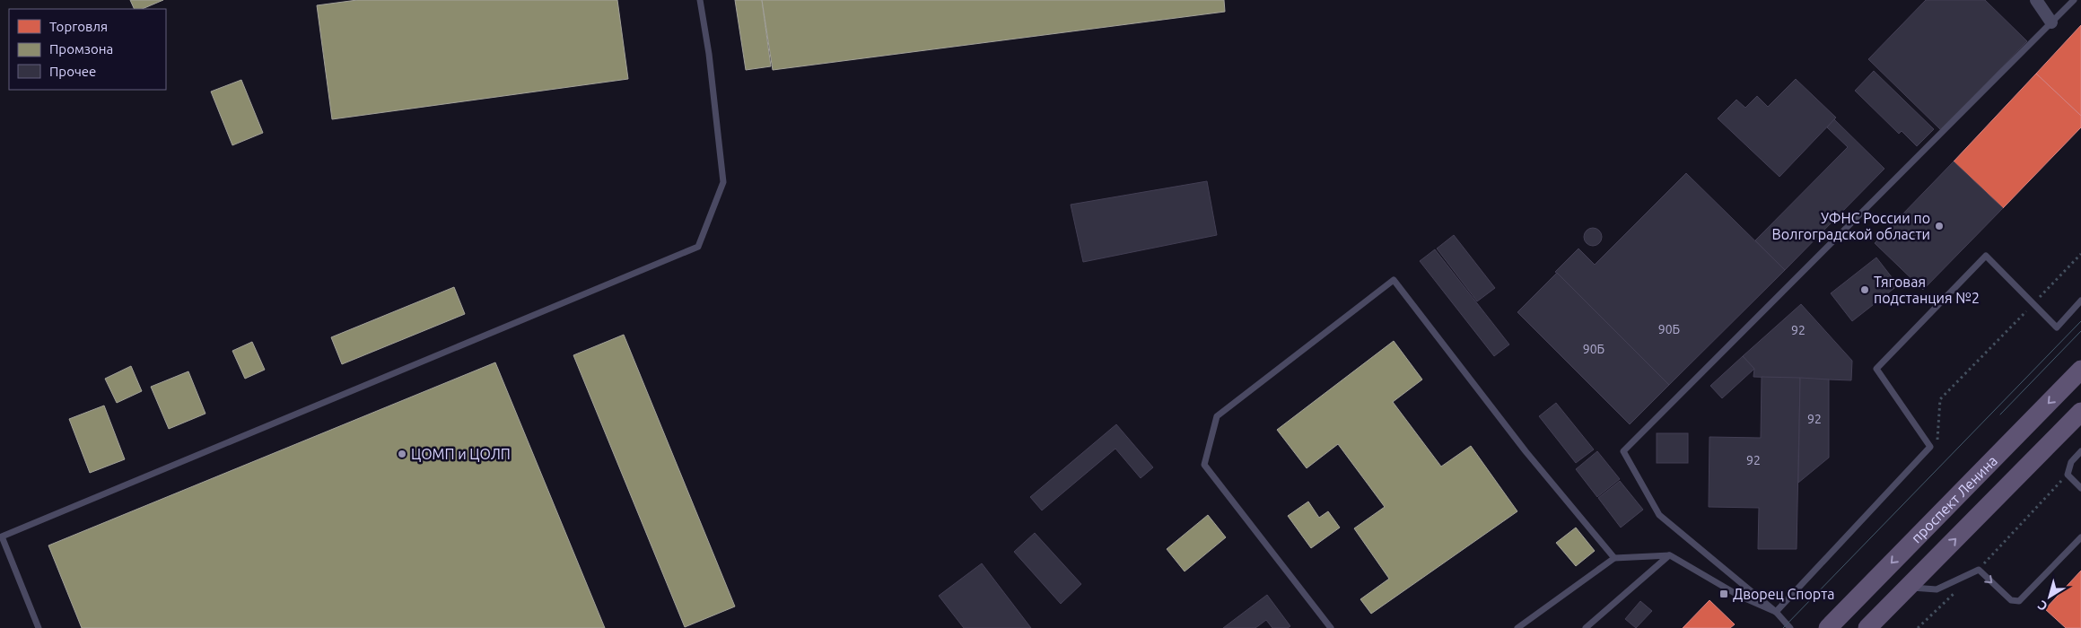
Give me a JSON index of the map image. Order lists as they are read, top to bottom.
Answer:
{
  "streets": {
    "main road": ["проспект Ленина"]
  },
  "places": {
    "other": ["УФНС России по Волгоградской области", "Тяговая подстанция №2", "ЦОМП и ЦОЛП"],
    "transit": ["Дворец Спорта"]
  },
  "house_numbers": [
    "90Б",
    "92",
    "90Б",
    "92",
    "92"
  ],
  "legend": ["Торговля", "Промзона", "Прочее"],
  "north": "bottom left"
}
